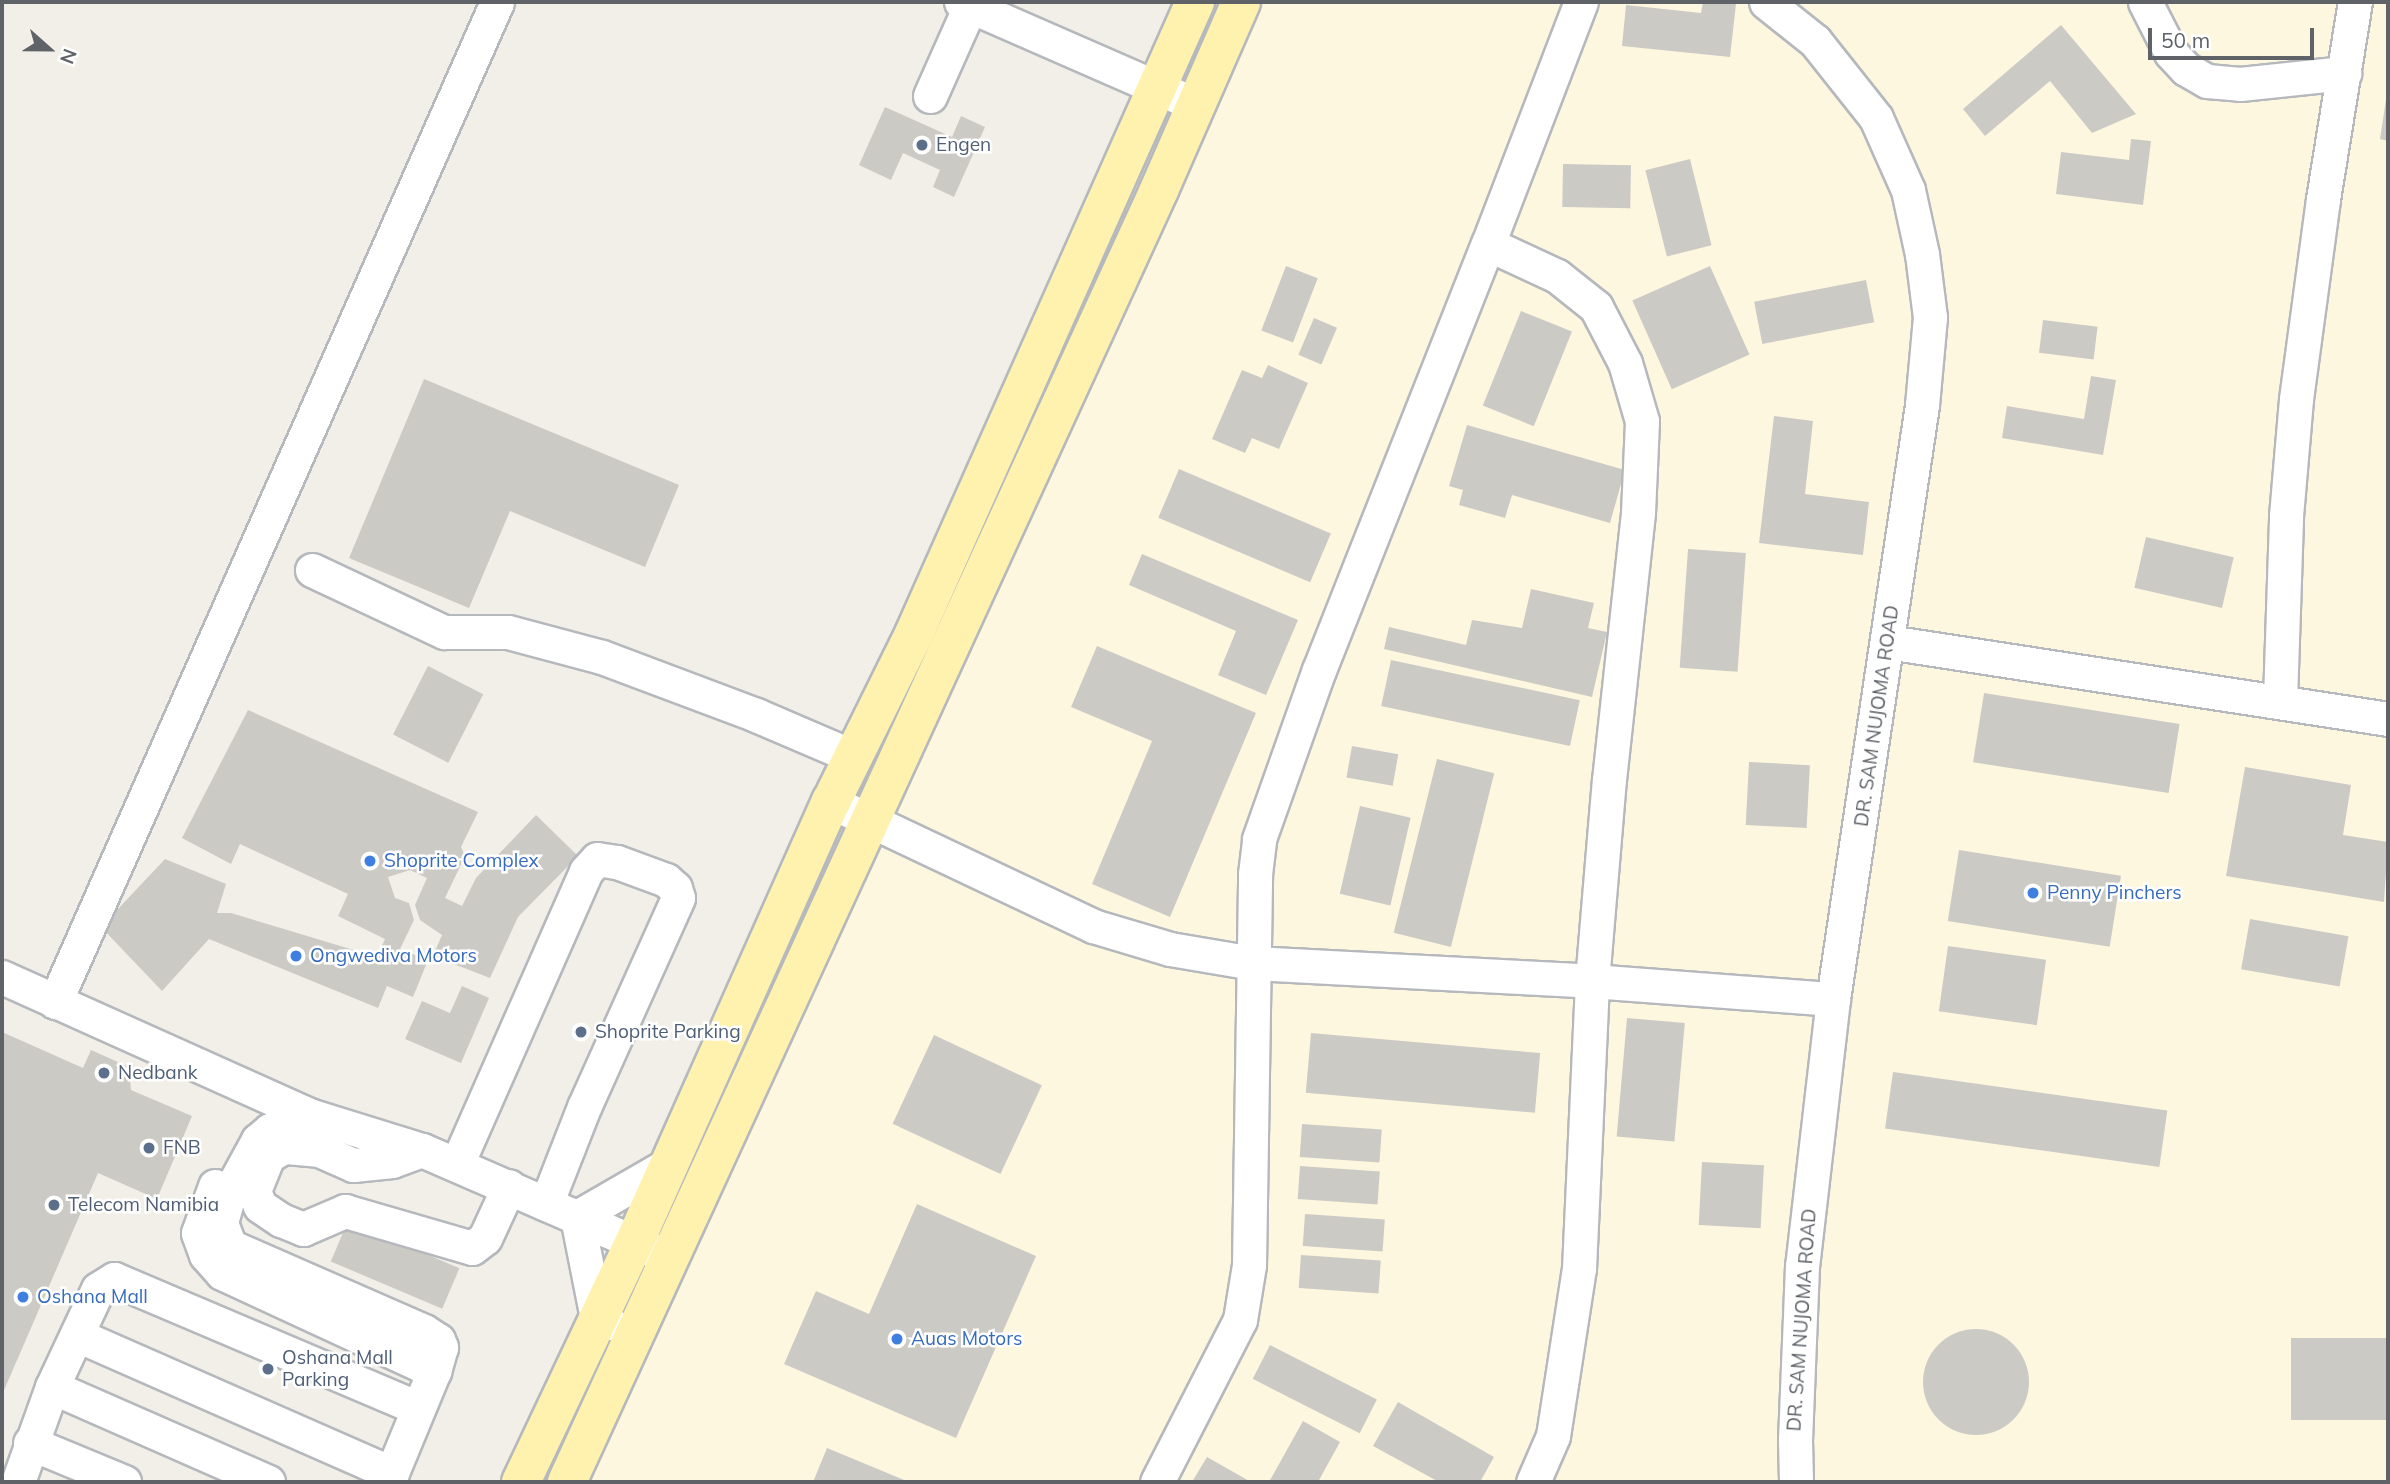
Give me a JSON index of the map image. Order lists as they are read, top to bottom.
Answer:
{
  "streets": {
    "street": ["DR. SAM NUJOMA ROAD"]
  },
  "places": [
    "Engen",
    "Shoprite Complex",
    "Penny Pinchers",
    "Ongwediva Motors",
    "Shoprite Parking",
    "Nedbank",
    "FNB",
    "Telecom Namibia",
    "Oshana Mall",
    "Auas Motors",
    "Oshana Mall Parking"
  ],
  "scale_bar": "50 m",
  "north": "right"
}
